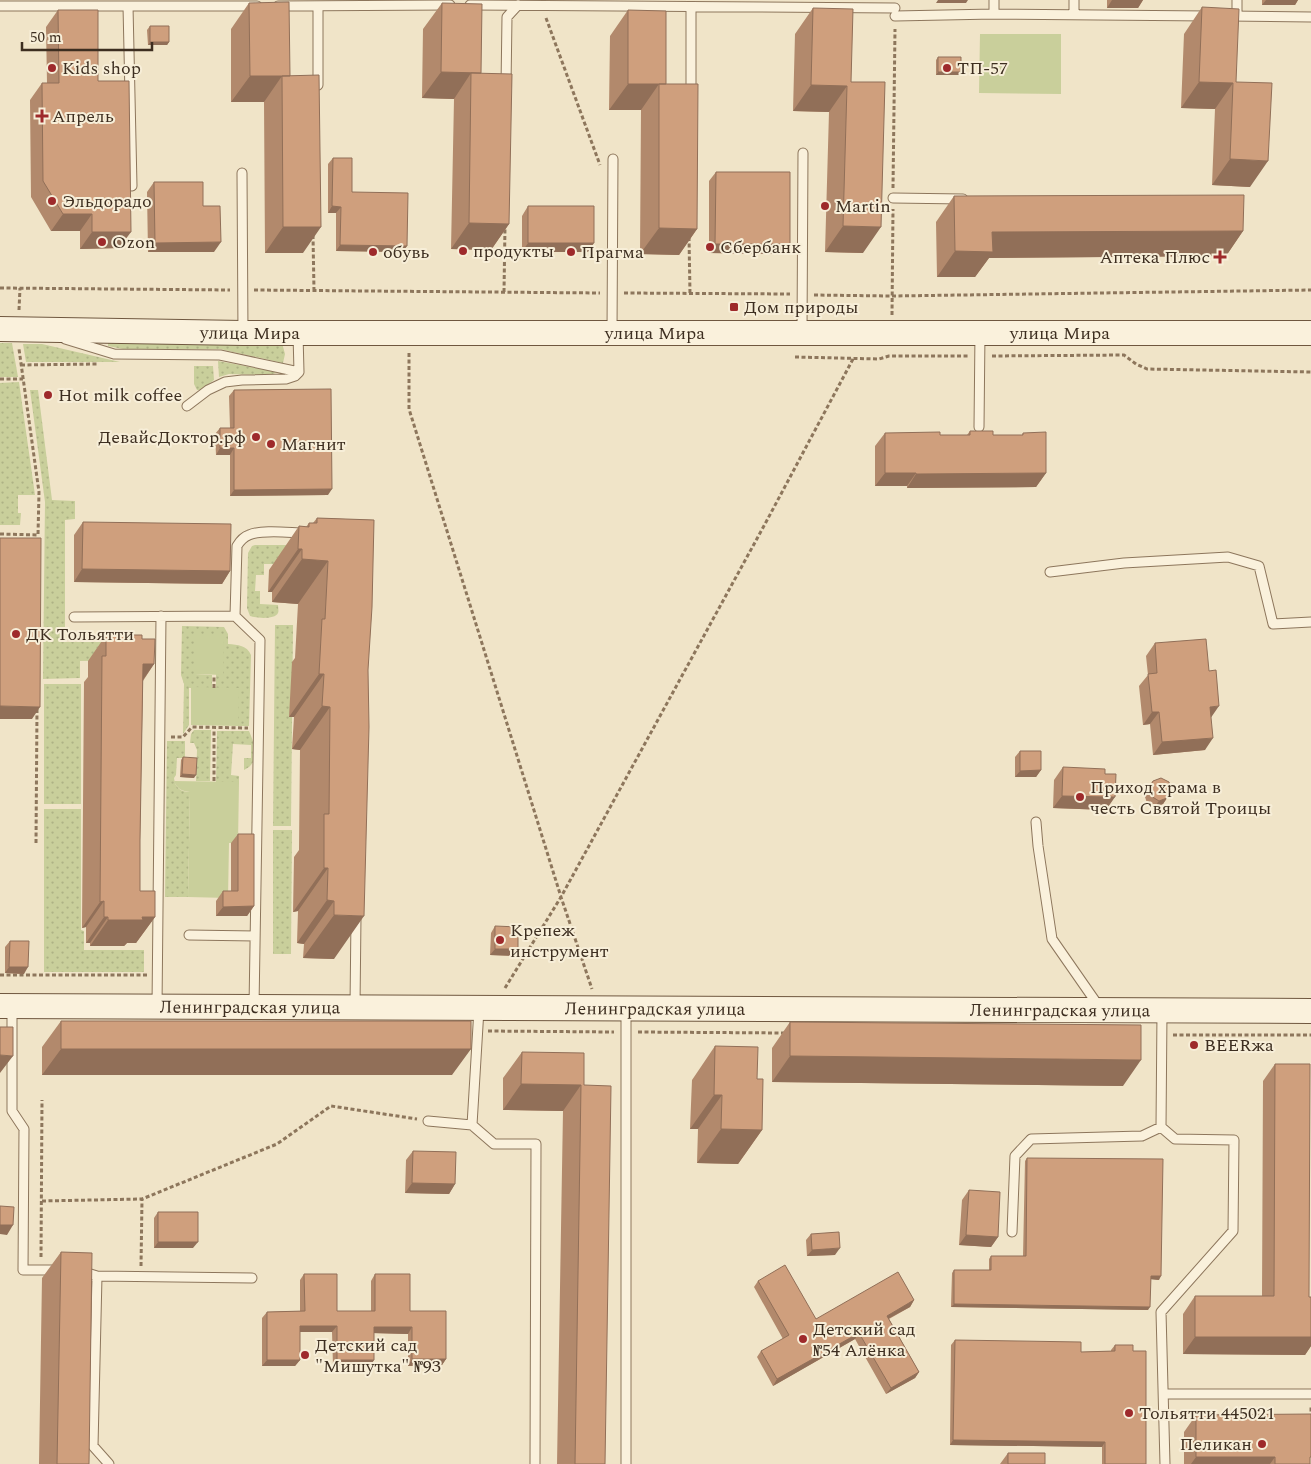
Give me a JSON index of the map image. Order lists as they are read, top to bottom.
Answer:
{
  "streets": {
    "street": ["улица Мира", "Ленинградская улица"]
  },
  "places": {
    "other": [
      "Kids shop",
      "ТП-57",
      "Эльдорадо",
      "Martin",
      "Ozon",
      "Сбербанк",
      "продукты",
      "обувь",
      "Прагма",
      "Hot milk coffee",
      "ДевайсДоктор.рф",
      "Магнит",
      "ДК Тольятти",
      "Приход храма в честь Святой Троицы",
      "Крепеж инструмент",
      "BEERжа",
      "Детский сад №54 Алёнка",
      "Детский сад \"Мишутка\" №93",
      "Тольятти 445021",
      "Пеликан"
    ],
    "health": ["Апрель", "Аптека Плюс"],
    "transit": ["Дом природы"]
  },
  "scale_bar": "50 m"
}
